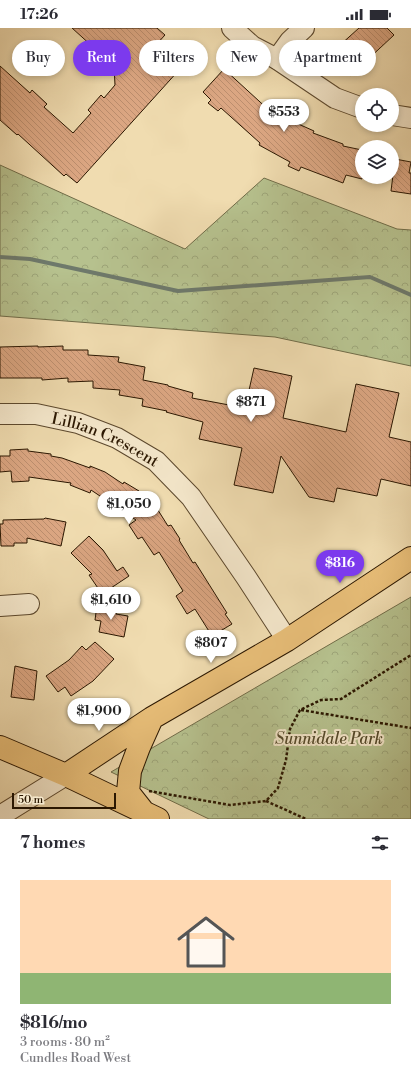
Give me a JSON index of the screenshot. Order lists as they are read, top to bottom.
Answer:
{
  "streets": {
    "street": ["Lillian Crescent"]
  },
  "parks": ["Sunnidale Park"],
  "scale_bar": "50 m",
  "page": {
    "status": "17:26",
    "chip": [
      "Buy",
      "Rent",
      "Filters",
      "New",
      "Apartment"
    ],
    "price": [
      "$553",
      "$871",
      "$1,050",
      "$816",
      "$1,610",
      "$807",
      "$1,900"
    ],
    "scale": "50 m",
    "heading": "7 homes",
    "list": [
      {
        "name": "$816/mo",
        "note": "3 rooms · 80 m² · Cundles Road West"
      }
    ]
  }
}
